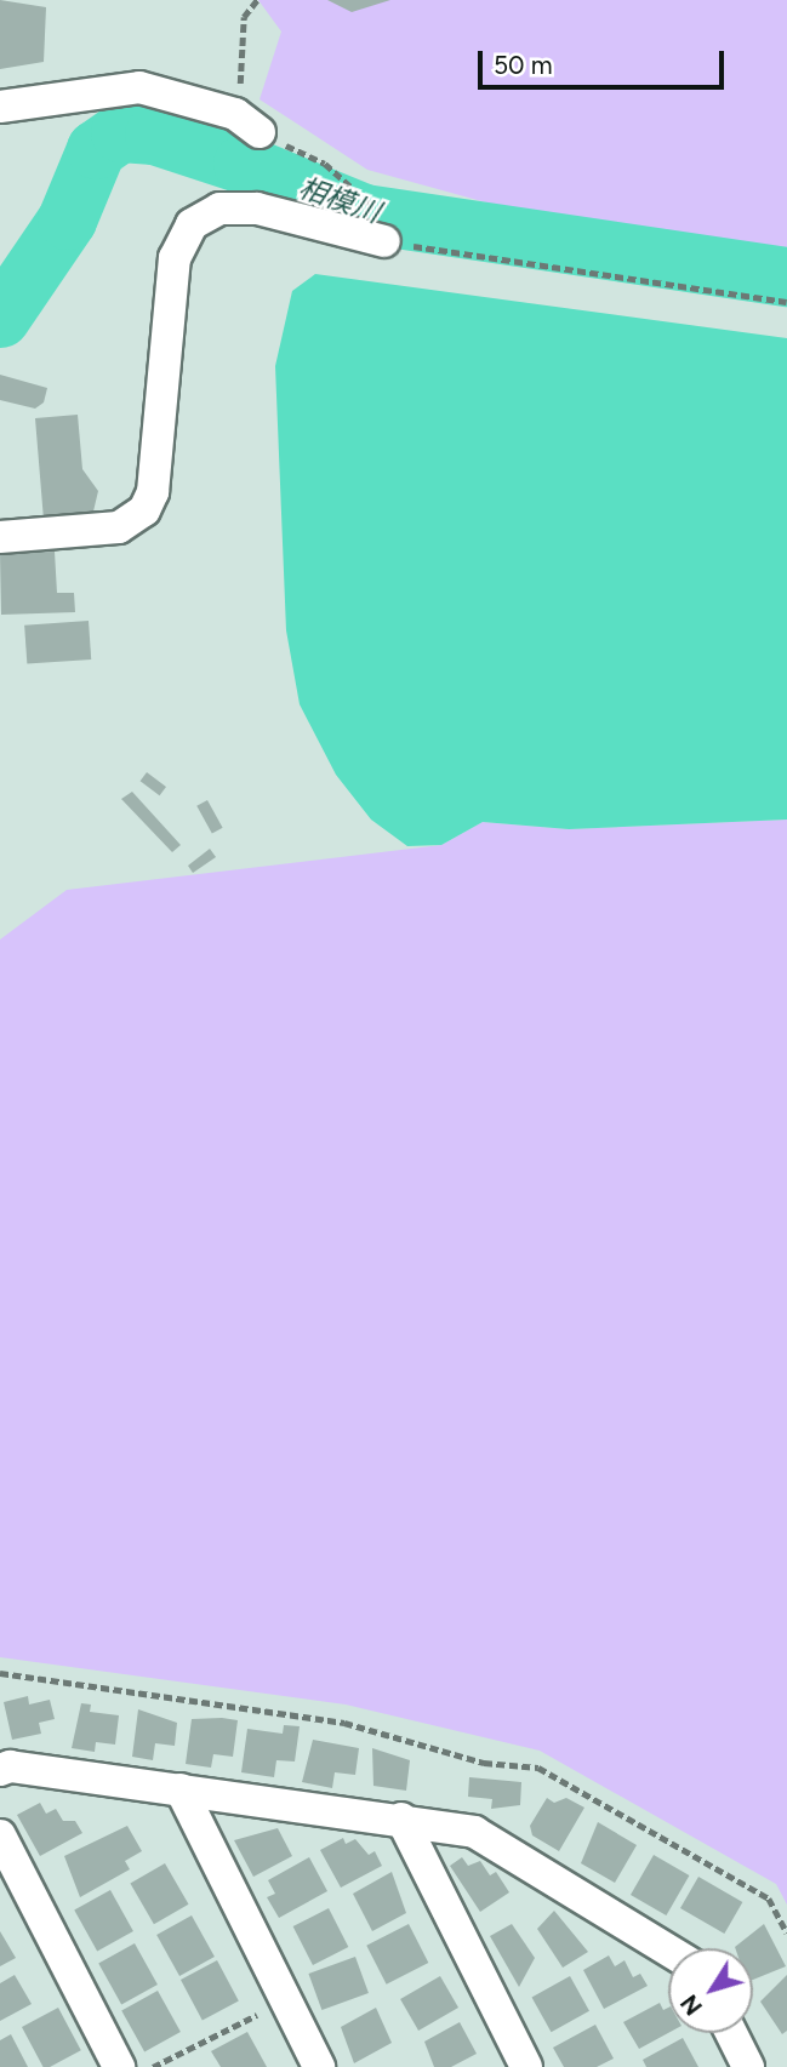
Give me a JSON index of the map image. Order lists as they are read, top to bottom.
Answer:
{
  "water": ["相模川"],
  "scale_bar": "50 m",
  "north": "bottom left"
}
